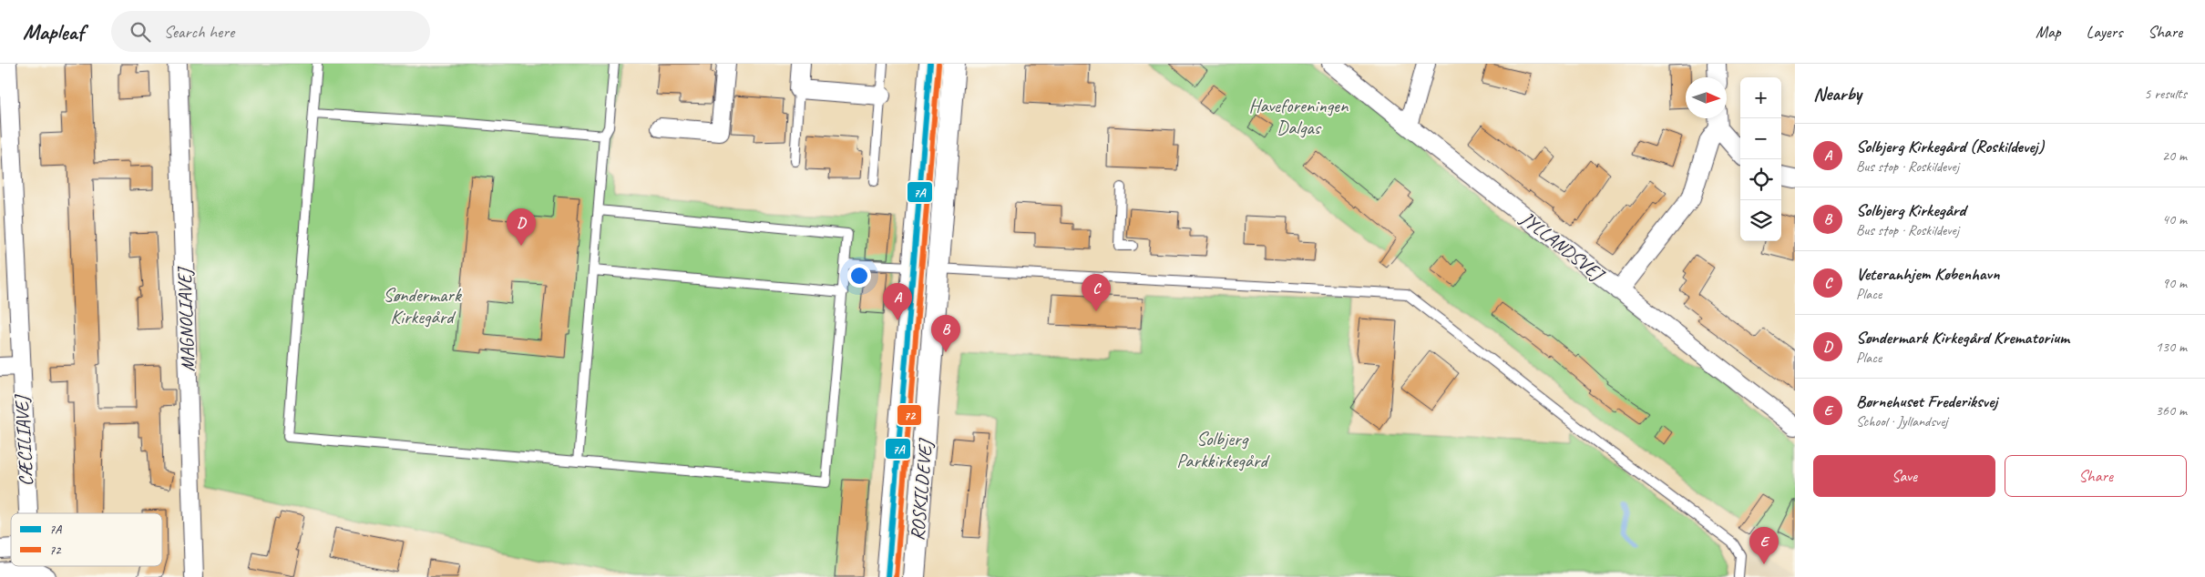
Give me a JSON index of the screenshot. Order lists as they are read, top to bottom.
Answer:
{
  "streets": {
    "street": [
      "JYLLANDSVEJ",
      "MAGNOLIAVEJ",
      "CÆCILIAVEJ",
      "ROSKILDEVEJ"
    ]
  },
  "parks": ["Haveforeningen Dalgas", "Søndermark Kirkegård", "Solbjerg Parkkirkegård"],
  "lines": ["transit line 7A", "transit line 72"],
  "legend": ["7A", "72"],
  "north": "right",
  "page": {
    "header": "Mapleaf",
    "search": "Search here",
    "nav": ["Map", "Layers", "Share"],
    "heading": ["Nearby", "5 results"],
    "map_buttons": ["+", "−"],
    "list": [
      {
        "mark": "A",
        "name": "Solbjerg Kirkegård (Roskildevej)",
        "note": "Bus stop · Roskildevej",
        "value": "20 m"
      },
      {
        "mark": "B",
        "name": "Solbjerg Kirkegård",
        "note": "Bus stop · Roskildevej",
        "value": "40 m"
      },
      {
        "mark": "C",
        "name": "Veteranhjem København",
        "note": "Place",
        "value": "90 m"
      },
      {
        "mark": "D",
        "name": "Søndermark Kirkegård Krematorium",
        "note": "Place",
        "value": "130 m"
      },
      {
        "mark": "E",
        "name": "Børnehuset Frederiksvej",
        "note": "School · Jyllandsvej",
        "value": "360 m"
      }
    ],
    "pins": [
      "D",
      "C",
      "A",
      "B",
      "E"
    ],
    "buttons": ["Save", "Share"]
  }
}
